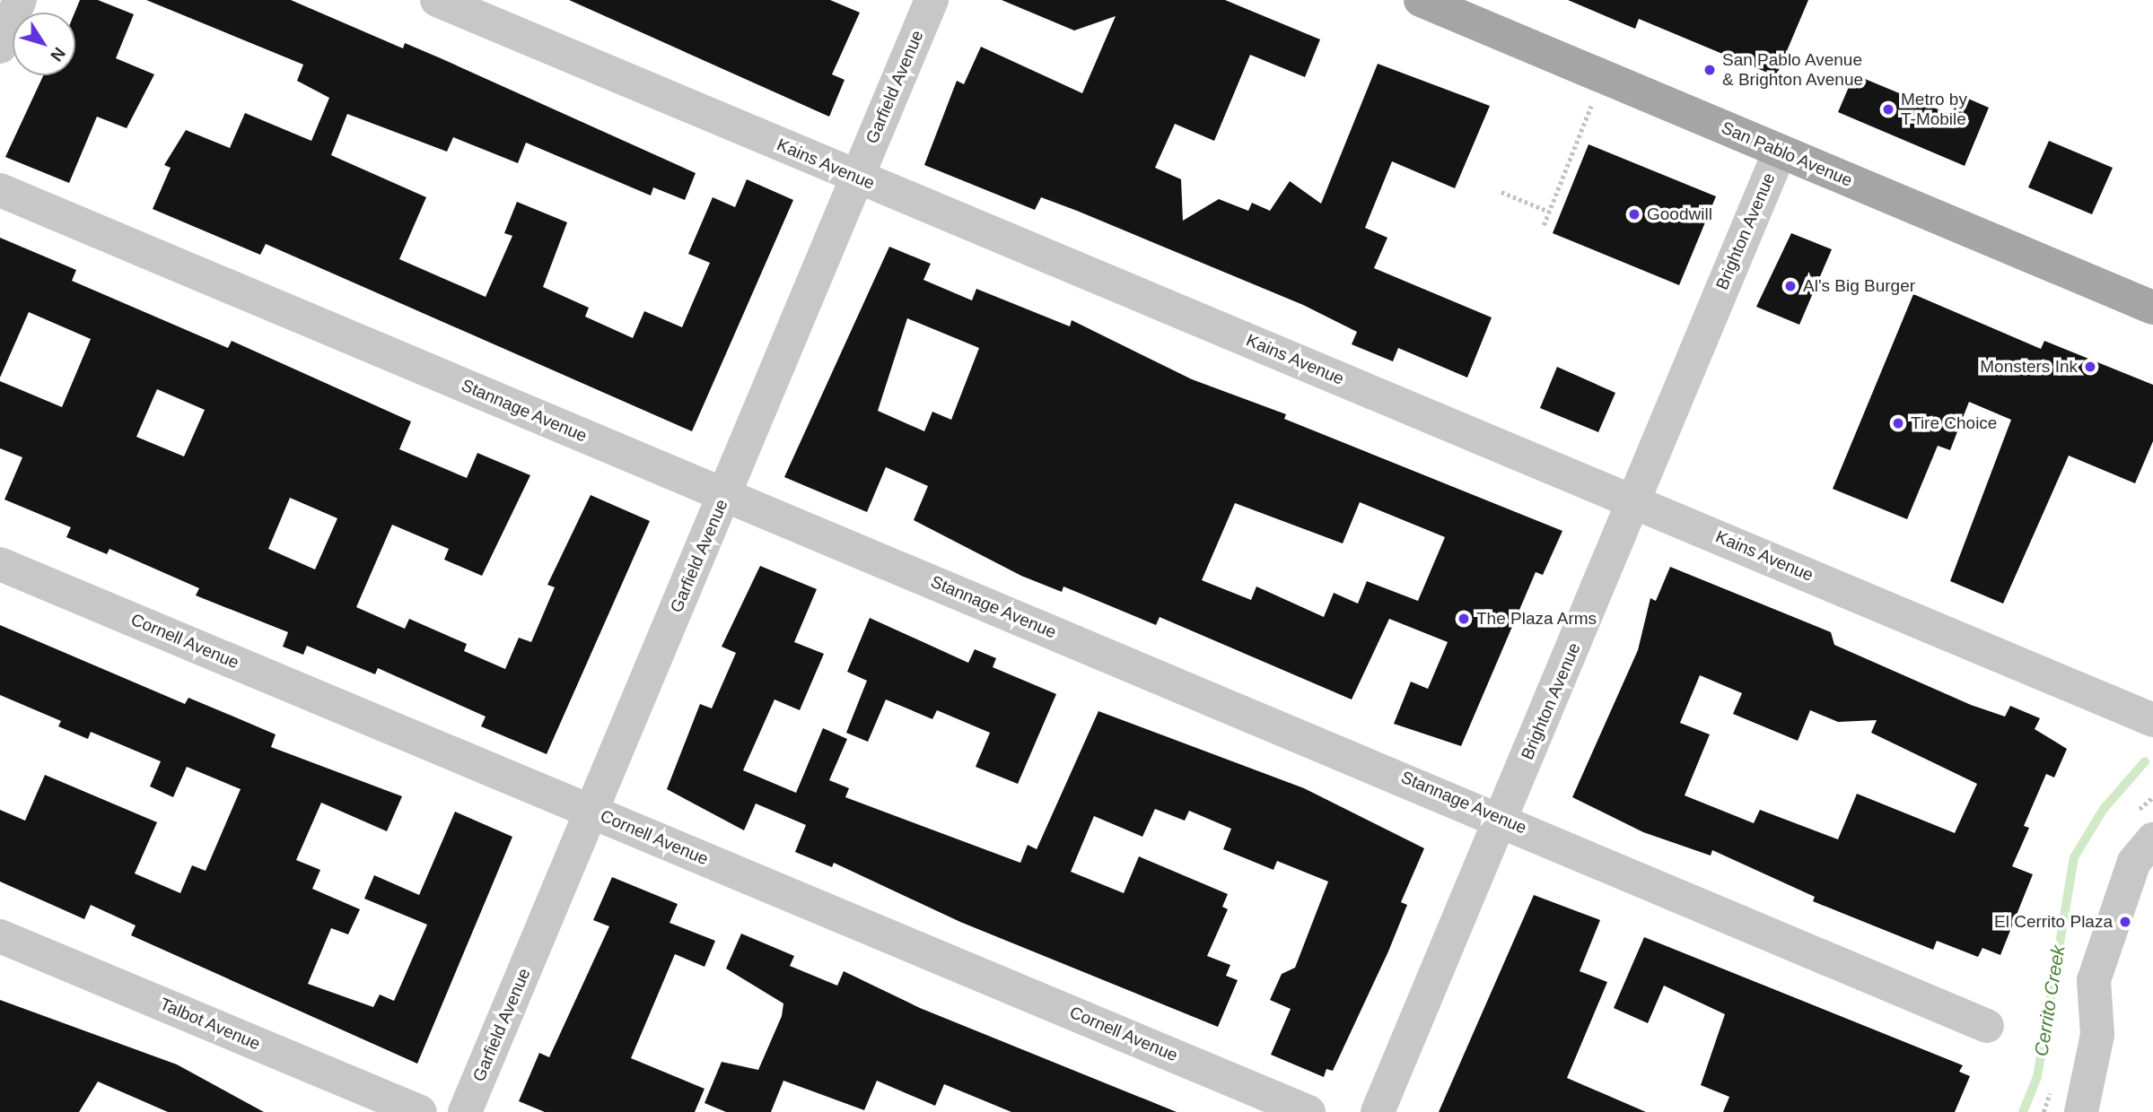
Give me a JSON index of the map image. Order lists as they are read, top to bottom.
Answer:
{
  "streets": {
    "main road": ["San Pablo Avenue"],
    "street": [
      "Garfield Avenue",
      "Kains Avenue",
      "Brighton Avenue",
      "Stannage Avenue",
      "Cornell Avenue",
      "Talbot Avenue"
    ]
  },
  "crossings": [
    ["Garfield Avenue", "Kains Avenue"],
    ["Garfield Avenue", "Stannage Avenue"],
    ["Garfield Avenue", "Cornell Avenue"],
    ["San Pablo Avenue", "Brighton Avenue"],
    ["Kains Avenue", "Brighton Avenue"],
    ["Brighton Avenue", "Stannage Avenue"]
  ],
  "water": ["Cerrito Creek"],
  "places": [
    "San Pablo Avenue & Brighton Avenue",
    "Metro by T-Mobile",
    "Goodwill",
    "Al's Big Burger",
    "Monsters Ink",
    "Tire Choice",
    "The Plaza Arms",
    "El Cerrito Plaza"
  ],
  "north": "bottom right"
}
